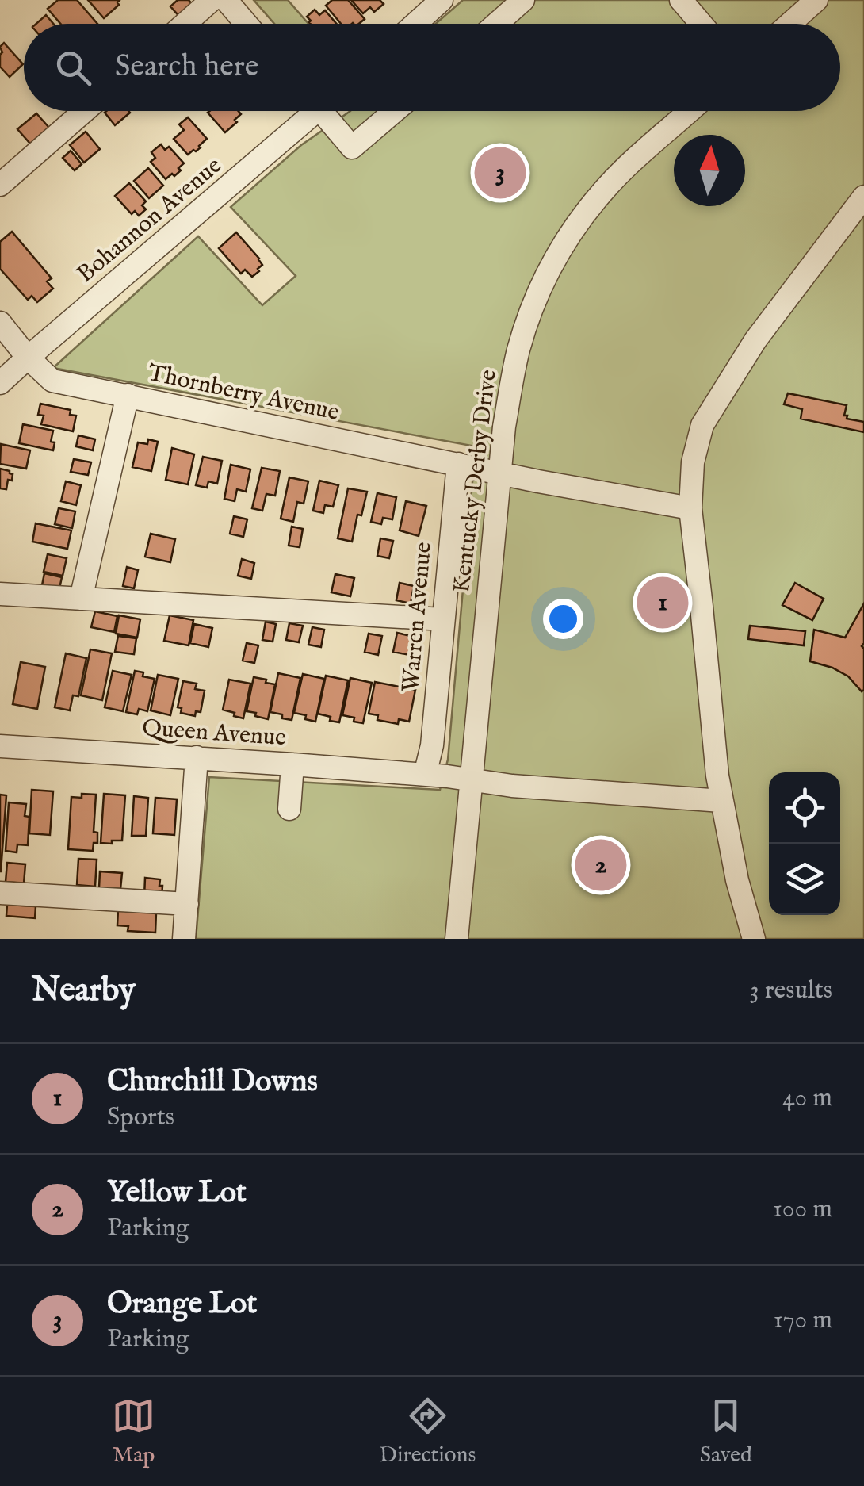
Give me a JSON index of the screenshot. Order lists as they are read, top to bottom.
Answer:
{
  "streets": {
    "street": [
      "Bohannon Avenue",
      "Thornberry Avenue",
      "Kentucky Derby Drive",
      "Warren Avenue",
      "Queen Avenue"
    ]
  },
  "crossings": [
    ["Bohannon Avenue", "Thornberry Avenue"],
    ["Thornberry Avenue", "Kentucky Derby Drive"],
    ["Thornberry Avenue", "Warren Avenue"],
    ["Kentucky Derby Drive", "Queen Avenue"],
    ["Warren Avenue", "Queen Avenue"]
  ],
  "north": "top",
  "page": {
    "search": "Search here",
    "pins": ["3", "1", "2"],
    "heading": ["Nearby", "3 results"],
    "list": [
      {
        "mark": "1",
        "name": "Churchill Downs",
        "note": "Sports",
        "value": "40 m"
      },
      {
        "mark": "2",
        "name": "Yellow Lot",
        "note": "Parking",
        "value": "100 m"
      },
      {
        "mark": "3",
        "name": "Orange Lot",
        "note": "Parking",
        "value": "170 m"
      }
    ],
    "nav": ["Map", "Directions", "Saved"]
  }
}
